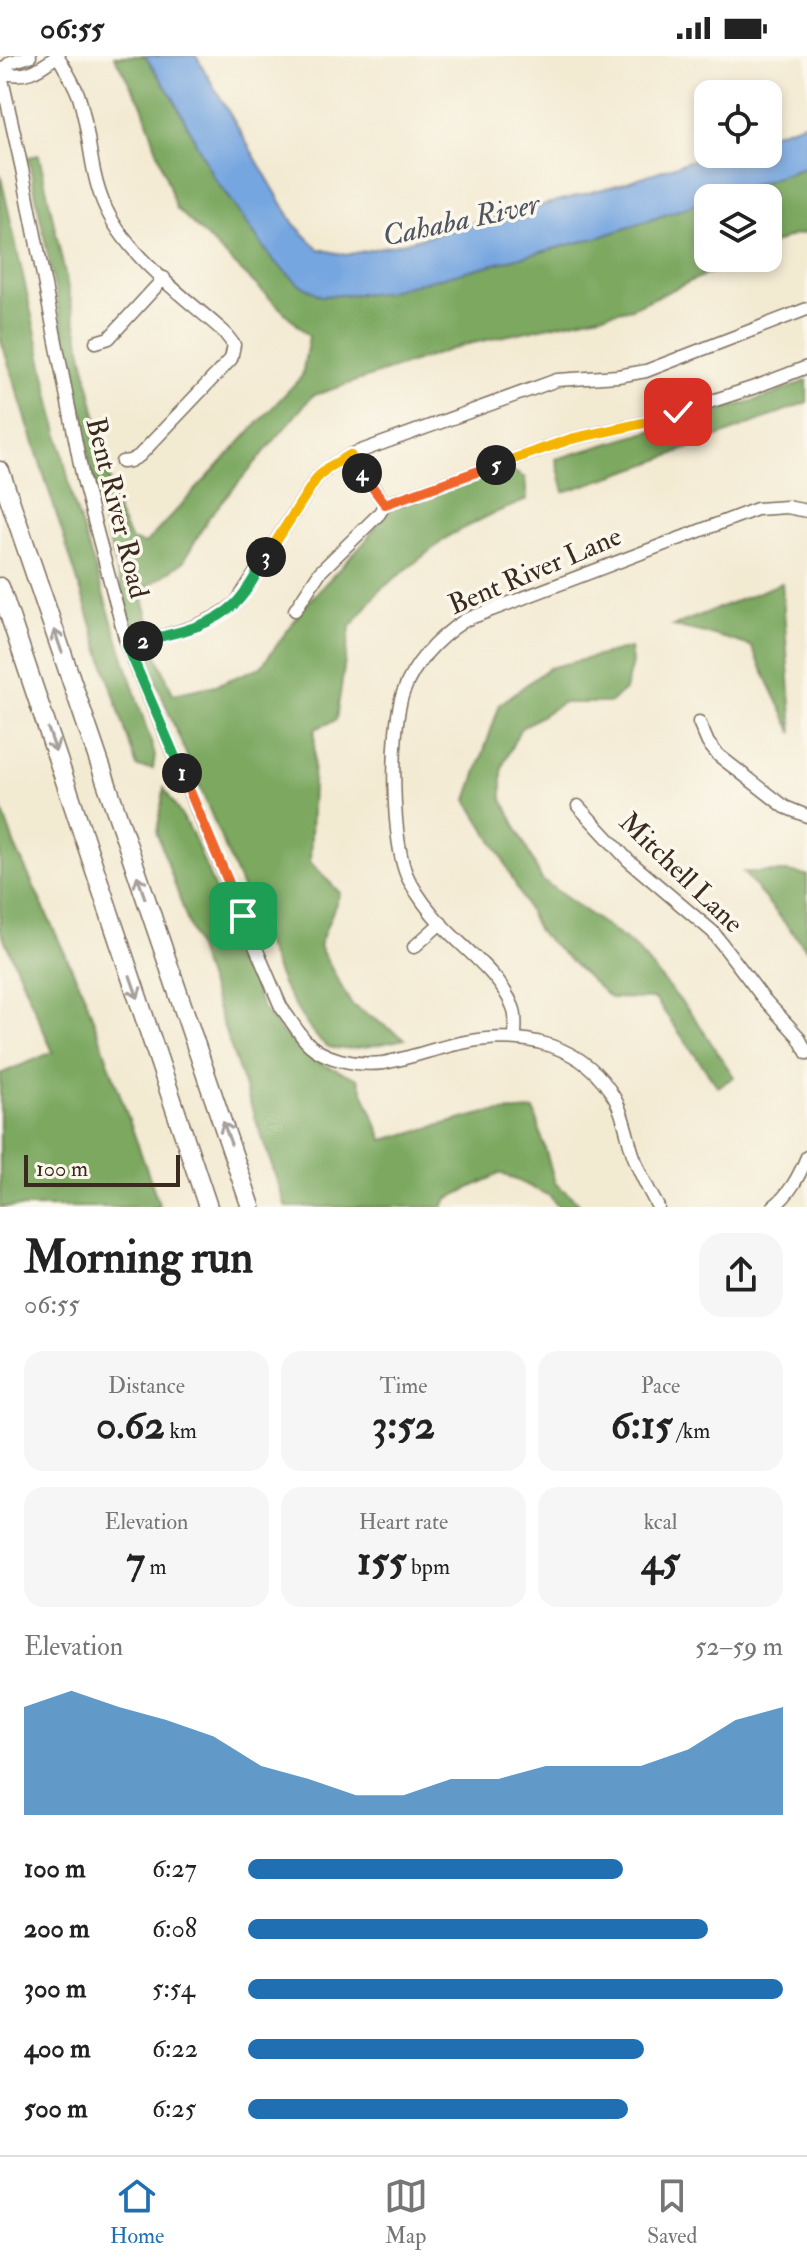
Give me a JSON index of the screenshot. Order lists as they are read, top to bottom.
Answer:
{
  "streets": {
    "street": ["Bent River Road", "Bent River Lane", "Mitchell Lane"]
  },
  "crossings": [
    ["Bent River Road", "Bent River Lane"]
  ],
  "water": ["Cahaba River"],
  "scale_bar": "100 m",
  "page": {
    "status": "06:55",
    "pins": [
      "5",
      "4",
      "3",
      "2",
      "1"
    ],
    "scale": "100 m",
    "heading": ["Morning run", "06:55"],
    "stats": [
      ["Distance", "0.62 km"],
      ["Time", "3:52"],
      ["Pace", "6:15 /km"],
      ["Elevation", "7 m"],
      ["Heart rate", "155 bpm"],
      ["kcal", "45"]
    ],
    "chart": ["Elevation", "52–59 m"],
    "list": [
      {
        "name": "100 m",
        "note": "6:27"
      },
      {
        "name": "200 m",
        "note": "6:08"
      },
      {
        "name": "300 m",
        "note": "5:54"
      },
      {
        "name": "400 m",
        "note": "6:22"
      },
      {
        "name": "500 m",
        "note": "6:25"
      }
    ],
    "tabs": ["Home", "Map", "Saved"]
  }
}
